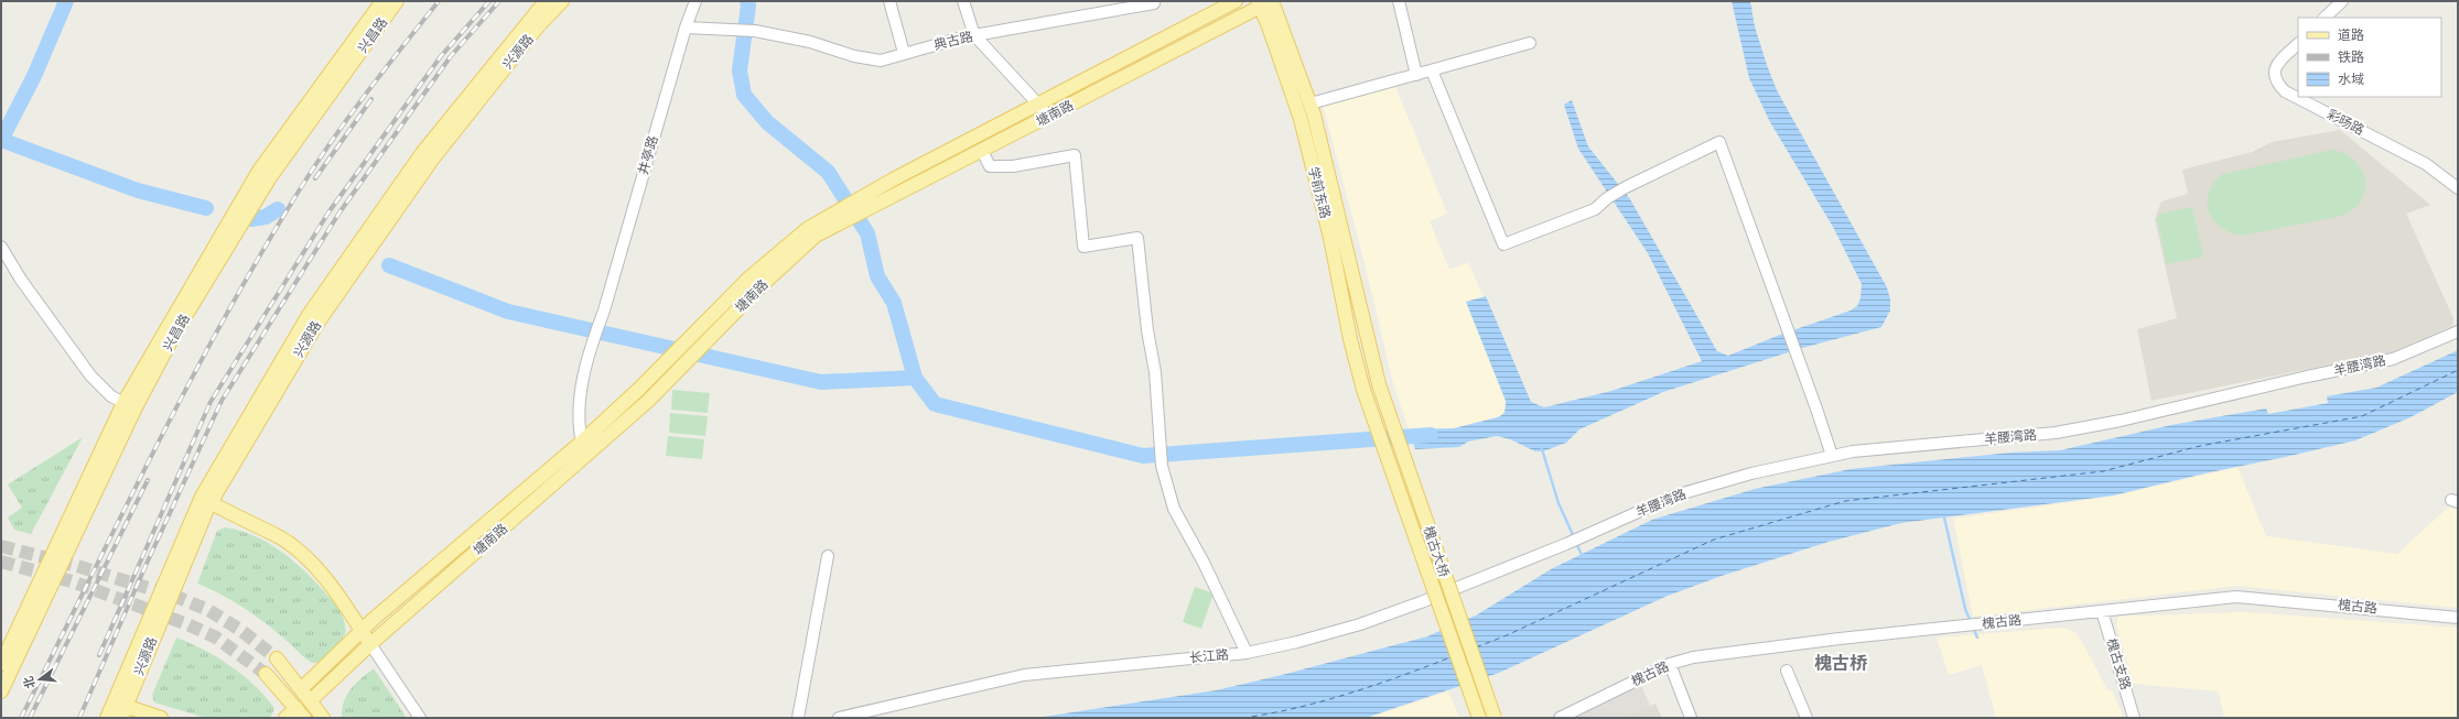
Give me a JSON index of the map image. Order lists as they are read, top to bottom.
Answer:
{
  "streets": {
    "main road": [
      "兴昌路",
      "兴源路",
      "塘南路",
      "学前东路",
      "槐古大桥"
    ],
    "street": [
      "典古路",
      "彩旸路",
      "井亭路",
      "羊腰湾路",
      "槐古路",
      "长江路",
      "槐古支路"
    ]
  },
  "crossings": [
    ["典古路", "井亭路"],
    ["塘南路", "井亭路"],
    ["塘南路", "学前东路"],
    ["学前东路", "槐古大桥"],
    ["羊腰湾路", "长江路"],
    ["槐古路", "槐古支路"]
  ],
  "districts": ["槐古桥"],
  "legend": ["道路", "铁路", "水域"],
  "north": "left"
}
